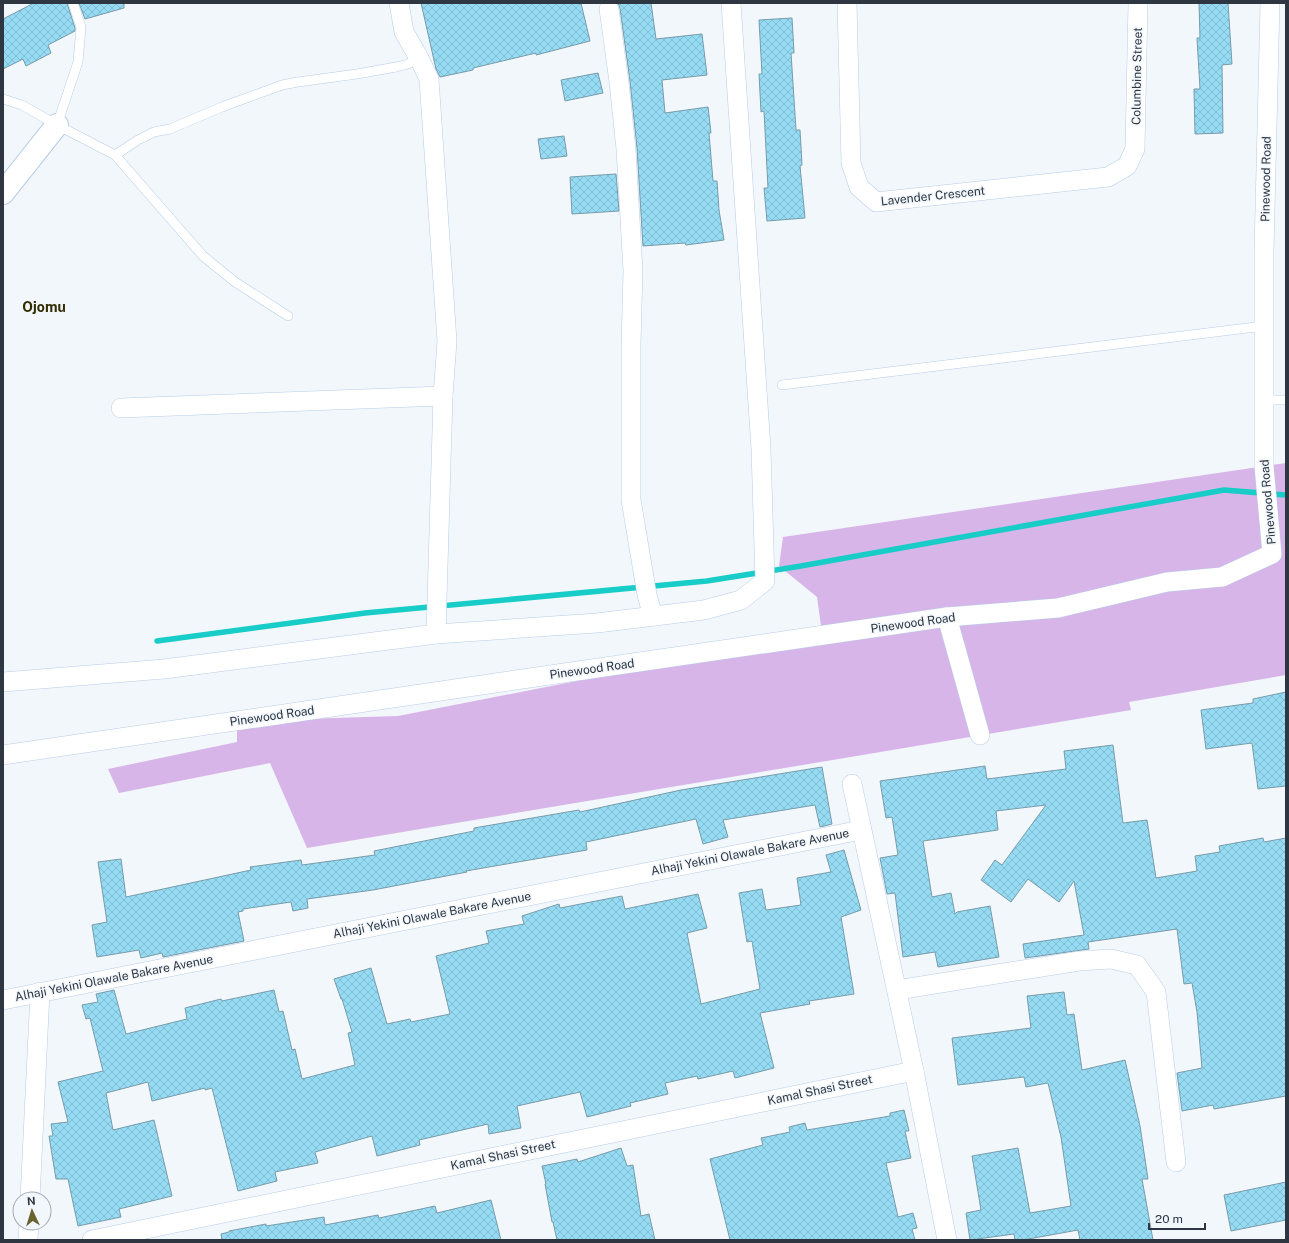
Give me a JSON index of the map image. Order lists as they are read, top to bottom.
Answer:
{
  "streets": {
    "street": [
      "Columbine Street",
      "Pinewood Road",
      "Lavender Crescent",
      "Alhaji Yekini Olawale Bakare Avenue",
      "Kamal Shasi Street"
    ]
  },
  "crossings": [
    ["Columbine Street", "Lavender Crescent"]
  ],
  "districts": ["Ojomu"],
  "scale_bar": "20 m",
  "north": "top"
}
